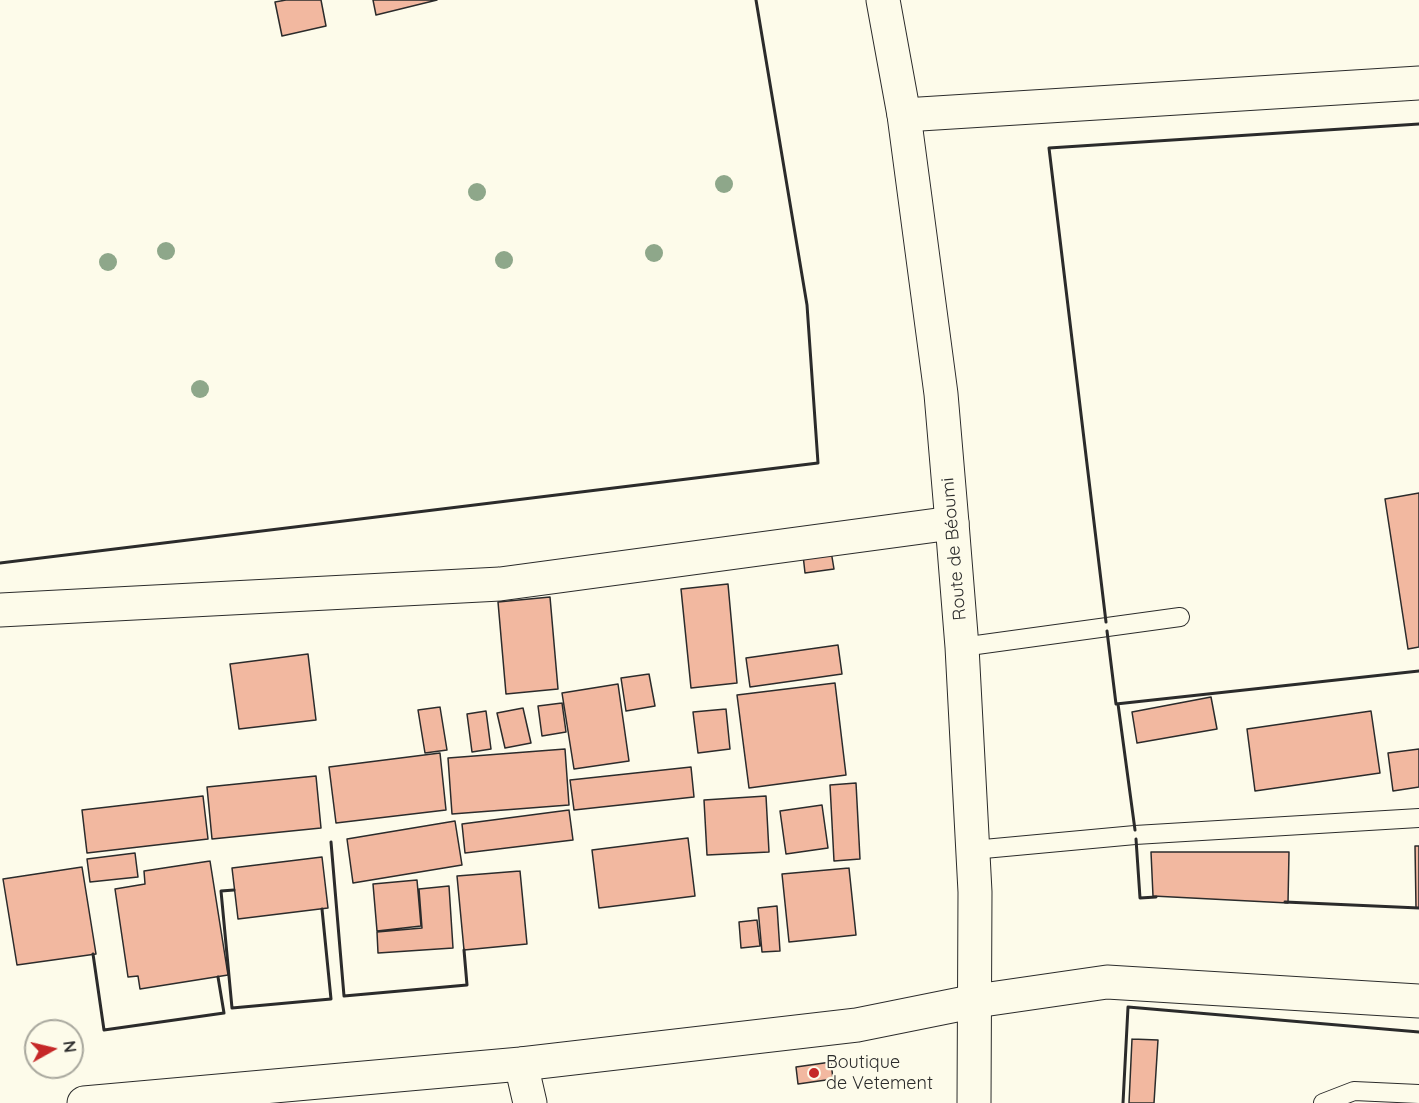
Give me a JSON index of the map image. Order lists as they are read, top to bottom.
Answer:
{
  "streets": {
    "street": ["Route de Béoumi"]
  },
  "places": ["Boutique de Vetement"],
  "north": "right"
}
